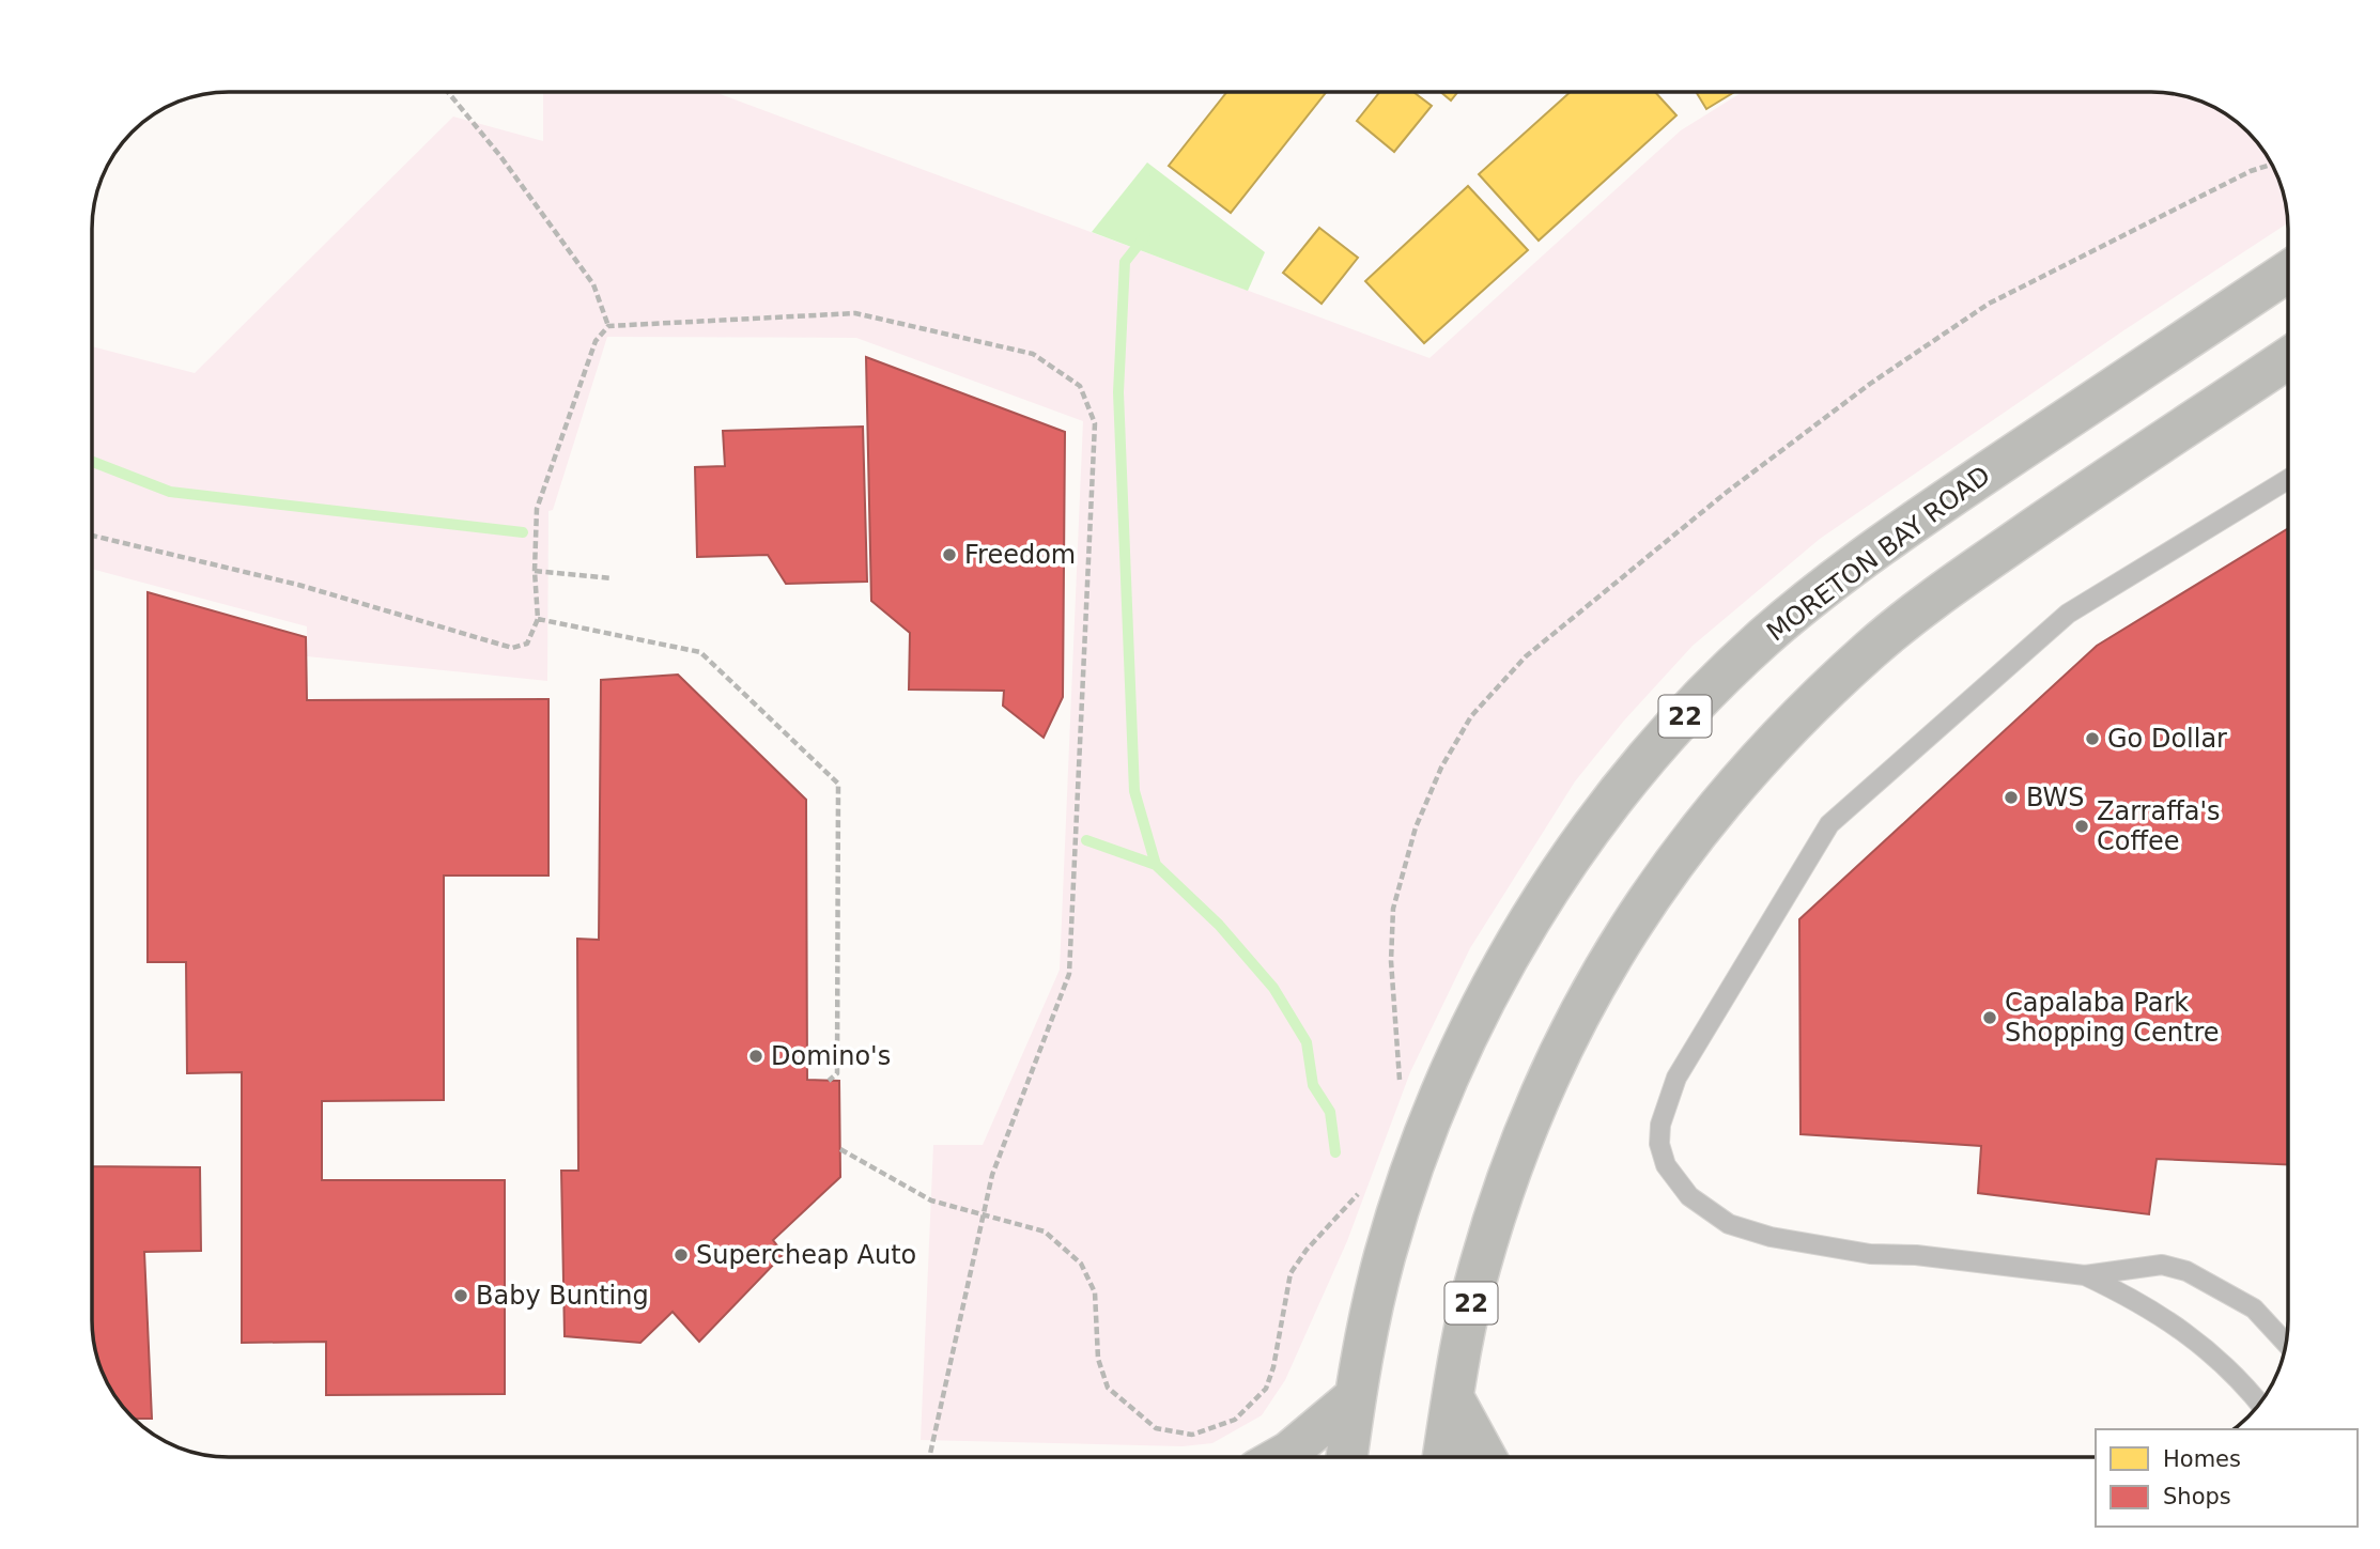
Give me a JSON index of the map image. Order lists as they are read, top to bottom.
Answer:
{
  "streets": {
    "highway": ["MORETON BAY ROAD", "22"]
  },
  "places": [
    "Freedom",
    "Go Dollar",
    "BWS",
    "Zarraffa's Coffee",
    "Capalaba Park Shopping Centre",
    "Domino's",
    "Supercheap Auto",
    "Baby Bunting"
  ],
  "legend": ["Homes", "Shops"]
}
